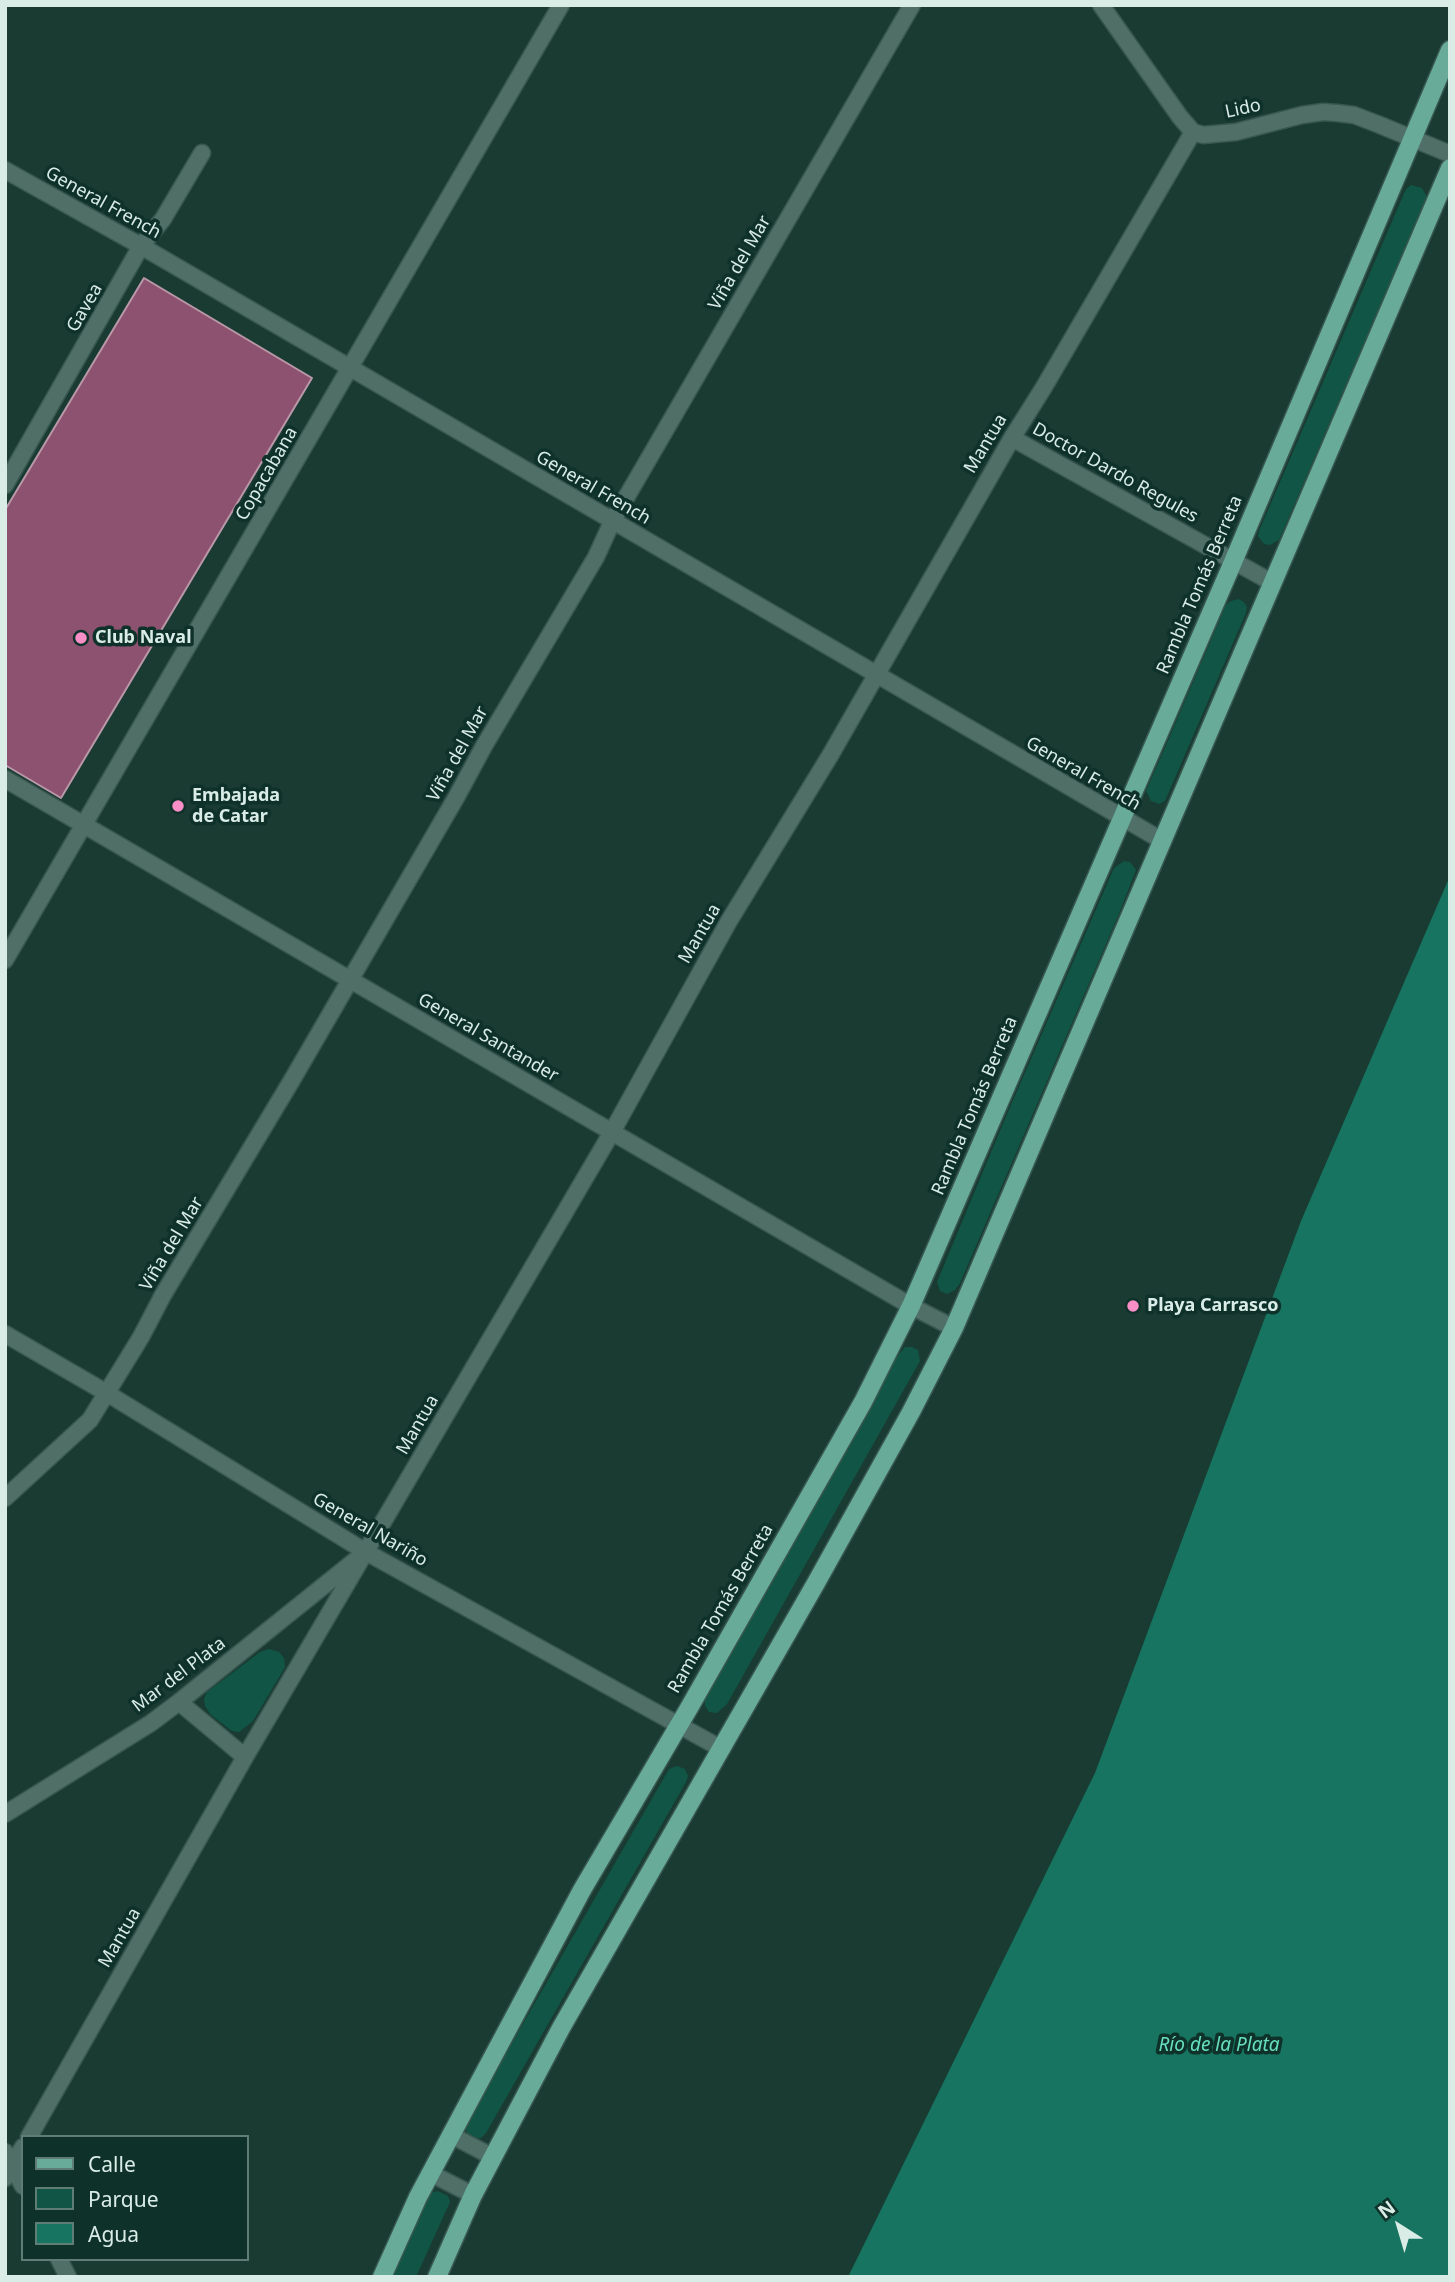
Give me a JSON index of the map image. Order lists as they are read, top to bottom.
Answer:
{
  "streets": {
    "main road": ["Rambla Tomás Berreta"],
    "street": [
      "Lido",
      "General French",
      "Viña del Mar",
      "Gavea",
      "Mantua",
      "Doctor Dardo Regules",
      "Copacabana",
      "General Santander",
      "General Nariño",
      "Mar del Plata"
    ]
  },
  "crossings": [
    ["Lido", "Mantua"],
    ["Lido", "Rambla Tomás Berreta"],
    ["General French", "Viña del Mar"],
    ["General French", "Gavea"],
    ["General French", "Mantua"],
    ["General French", "Copacabana"],
    ["General French", "Rambla Tomás Berreta"],
    ["Viña del Mar", "General Santander"],
    ["Viña del Mar", "General Nariño"],
    ["Mantua", "Doctor Dardo Regules"],
    ["Mantua", "General Santander"],
    ["Mantua", "General Nariño"],
    ["Mantua", "Mar del Plata"],
    ["Doctor Dardo Regules", "Rambla Tomás Berreta"],
    ["Copacabana", "General Santander"],
    ["Rambla Tomás Berreta", "General Santander"],
    ["Rambla Tomás Berreta", "General Nariño"],
    ["General Nariño", "Mar del Plata"]
  ],
  "water": ["Río de la Plata"],
  "places": ["Club Naval", "Embajada de Catar", "Playa Carrasco"],
  "legend": ["Calle", "Parque", "Agua"],
  "north": "top left"
}
